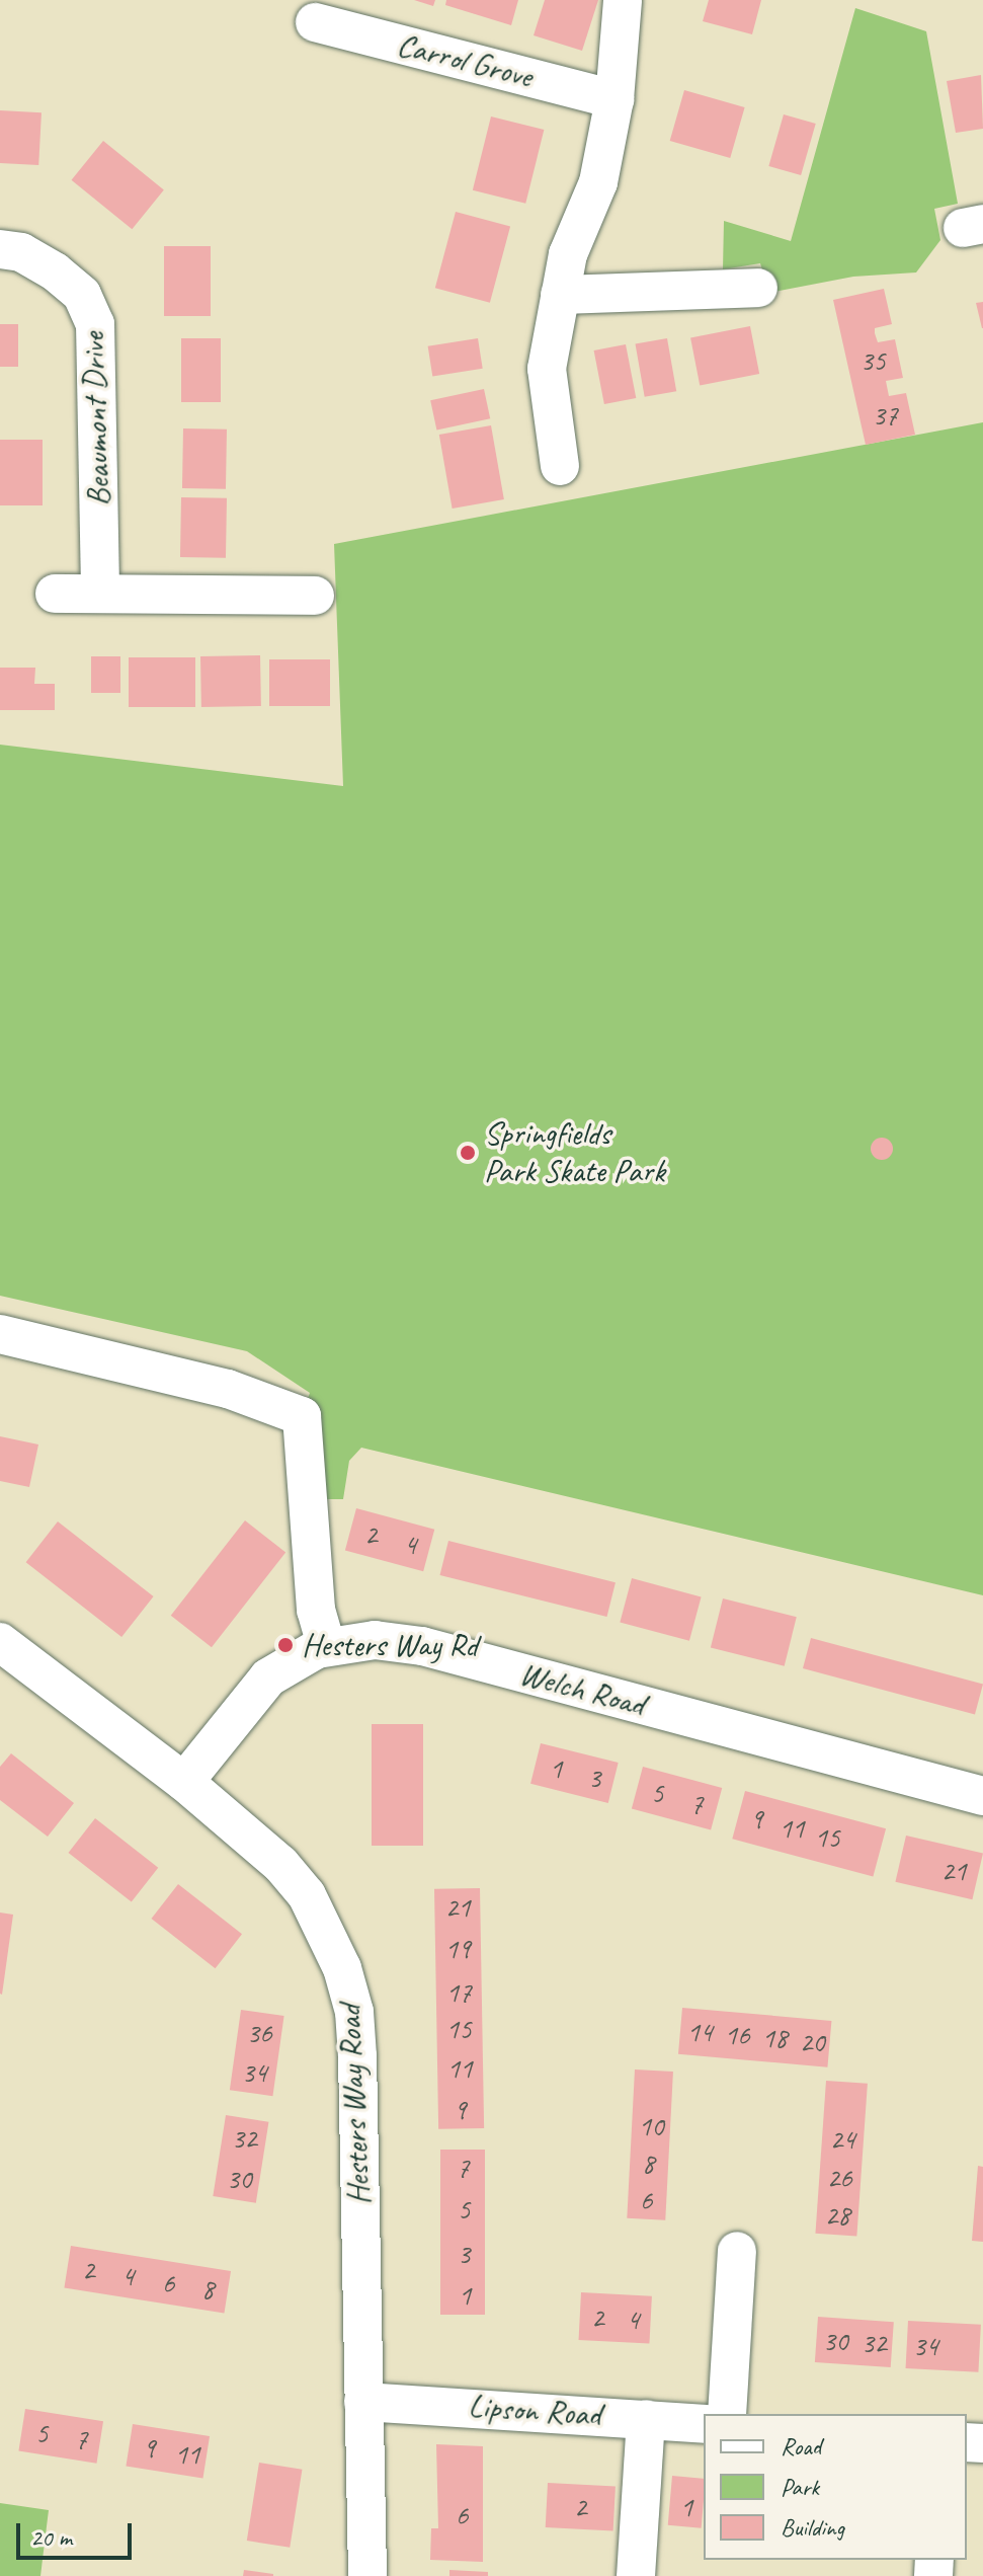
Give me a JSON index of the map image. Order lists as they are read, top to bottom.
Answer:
{
  "streets": {
    "street": [
      "Carrol Grove",
      "Beaumont Drive",
      "Welch Road",
      "Hesters Way Road",
      "Lipson Road"
    ]
  },
  "crossings": [
    ["Welch Road", "Hesters Way Road"],
    ["Hesters Way Road", "Lipson Road"]
  ],
  "places": ["Springfields Park Skate Park", "Hesters Way Rd"],
  "house_numbers": [
    "35",
    "37",
    "2",
    "4",
    "1",
    "3",
    "5",
    "7",
    "9",
    "11",
    "15",
    "21",
    "21",
    "19",
    "17",
    "15",
    "14",
    "36",
    "16",
    "18",
    "20",
    "11",
    "34",
    "9",
    "10",
    "32",
    "24",
    "8",
    "7",
    "26",
    "30",
    "6",
    "5",
    "28",
    "3",
    "2",
    "4",
    "6",
    "8",
    "1",
    "2",
    "4",
    "30",
    "32",
    "34",
    "5",
    "7",
    "9",
    "11",
    "2",
    "1",
    "6"
  ],
  "legend": ["Road", "Park", "Building"],
  "scale_bar": "20 m"
}
